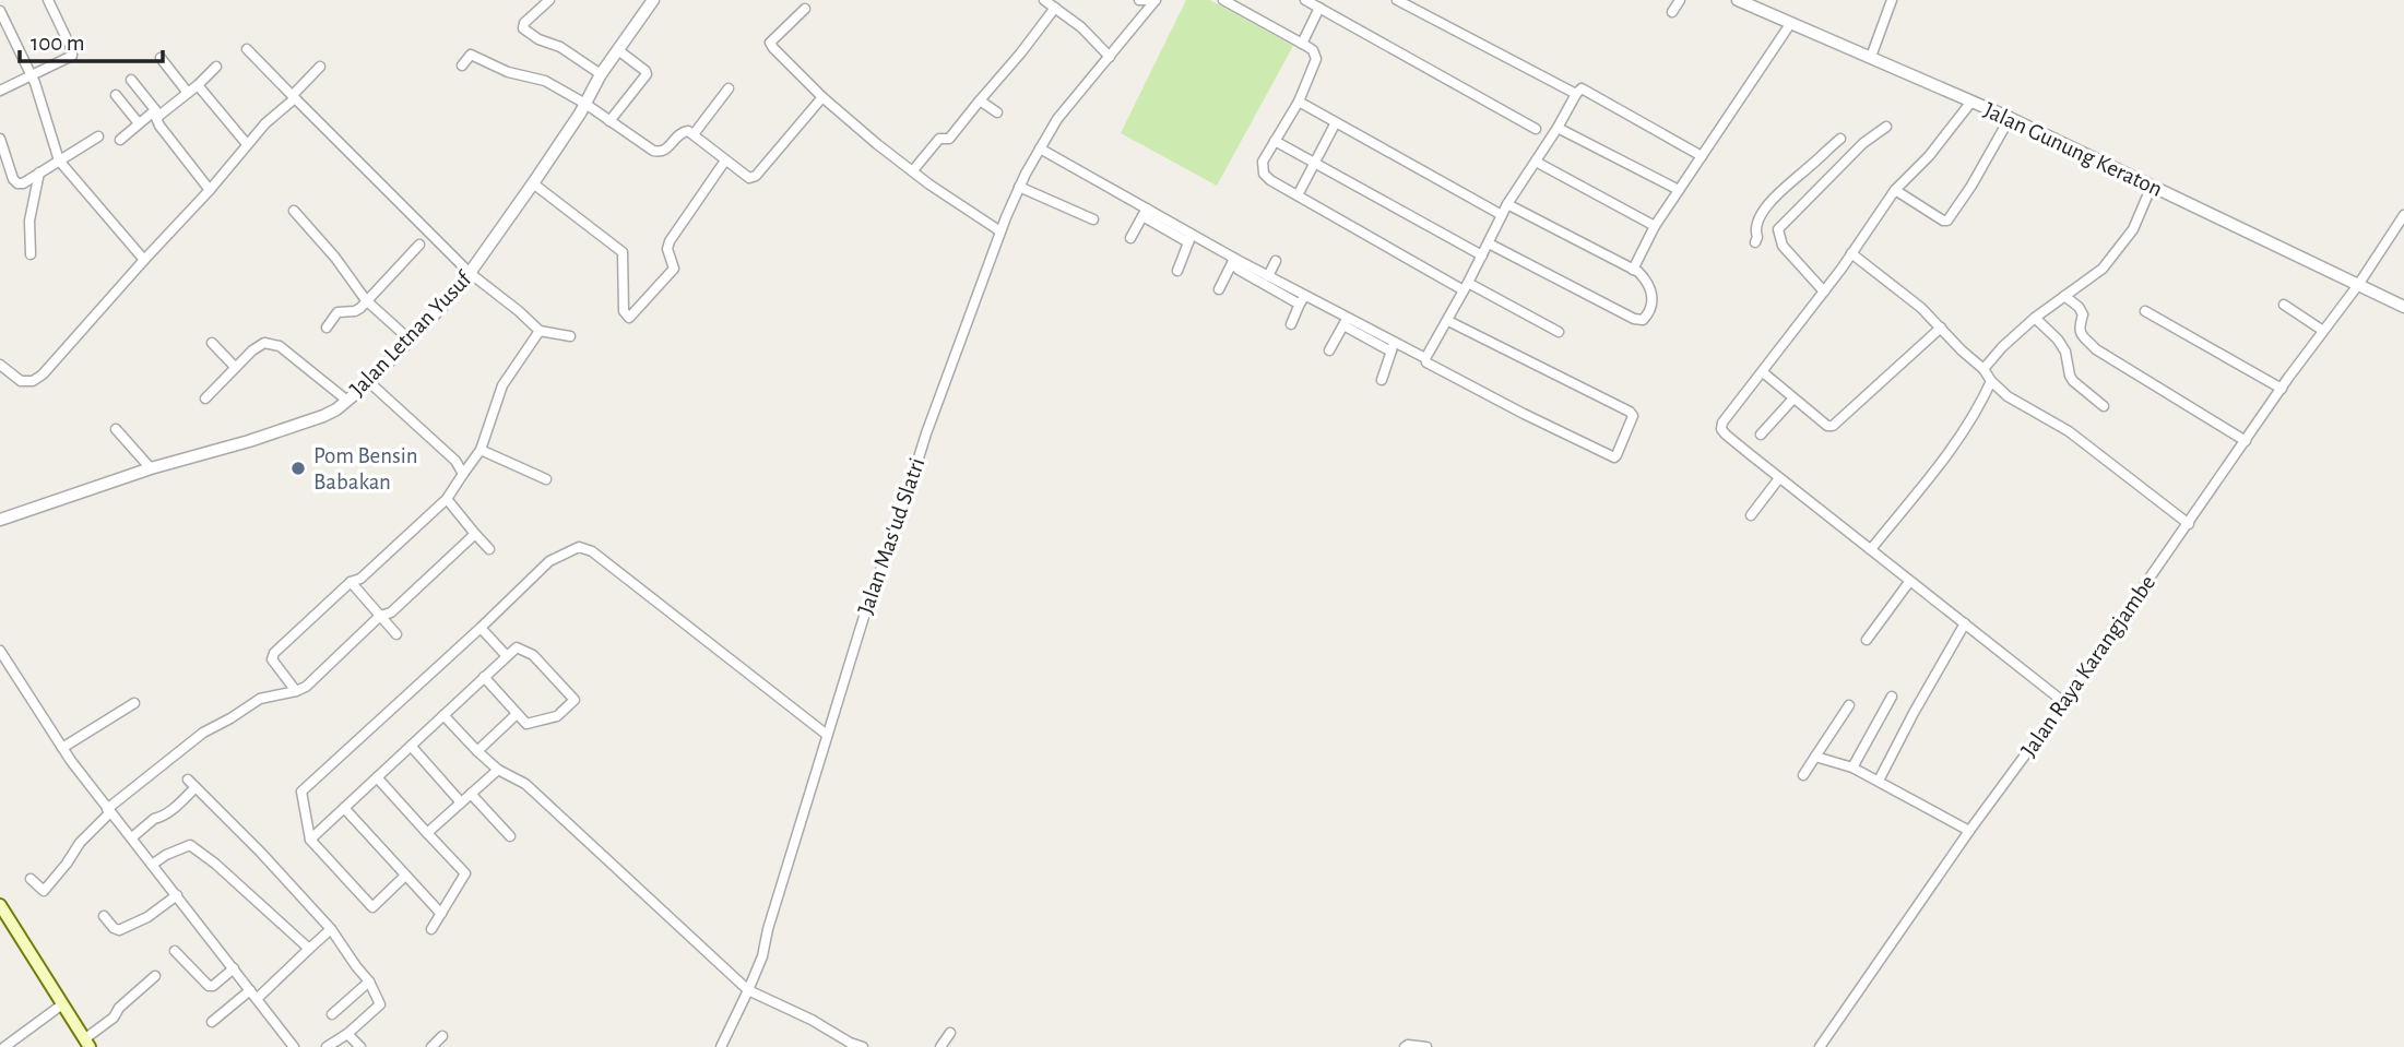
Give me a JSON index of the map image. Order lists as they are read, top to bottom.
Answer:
{
  "streets": {
    "street": [
      "Jalan Gunung Keraton",
      "Jalan Letnan Yusuf",
      "Jalan Mas'ud Slatri",
      "Jalan Raya Karangjambe"
    ]
  },
  "crossings": [
    ["Jalan Gunung Keraton", "Jalan Raya Karangjambe"]
  ],
  "places": ["Pom Bensin Babakan"],
  "scale_bar": "100 m"
}
